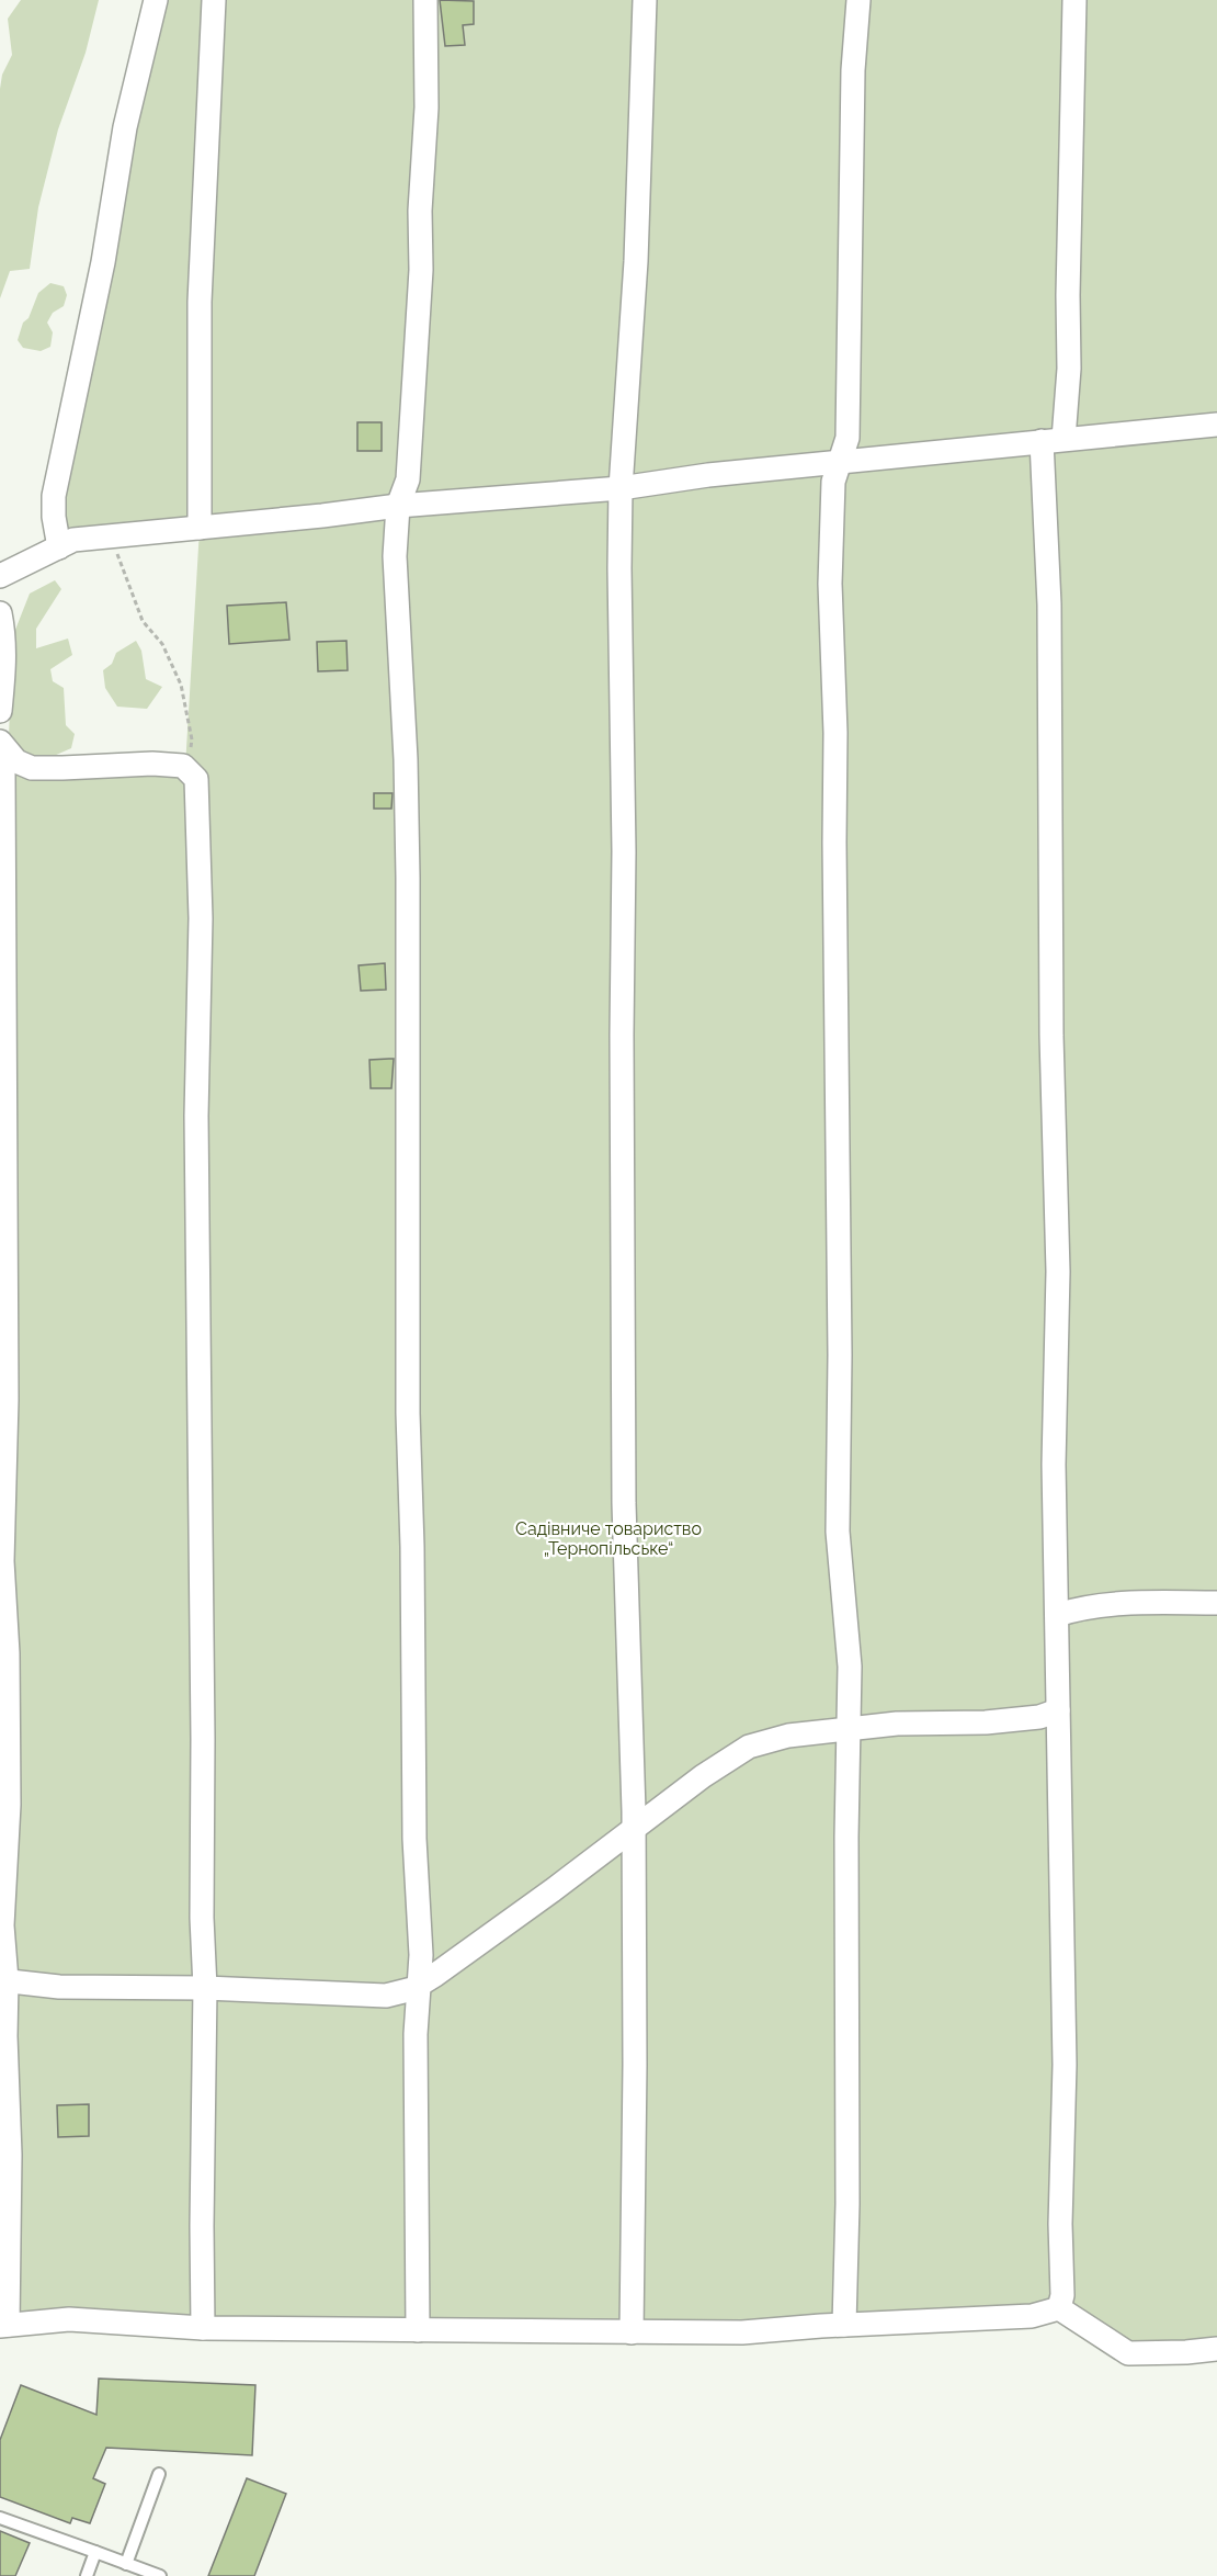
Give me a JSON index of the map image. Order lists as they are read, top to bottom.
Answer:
{
  "parks": ["Садівниче товариство „Тернопільське“"]
}
